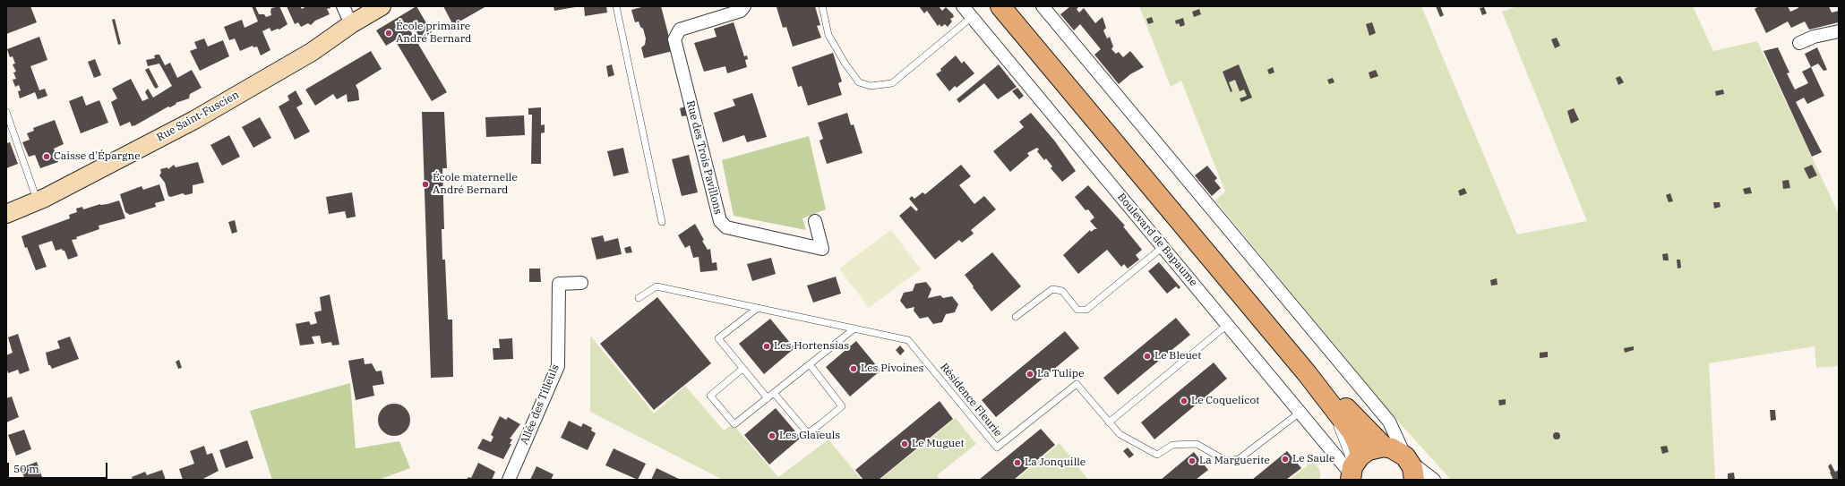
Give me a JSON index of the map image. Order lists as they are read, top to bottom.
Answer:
{
  "streets": {
    "main road": ["Rue Saint-Fuscien"],
    "street": ["Rue des Trois Pavillons", "Boulevard de Bapaume", "Allée des Tilleuls"],
    "lane": ["Résidence Fleurie"]
  },
  "crossings": [
    ["Boulevard de Bapaume", "Résidence Fleurie"]
  ],
  "places": [
    "École primaire André Bernard",
    "Caisse d'Épargne",
    "École maternelle André Bernard",
    "Les Hortensias",
    "Le Bleuet",
    "Les Pivoines",
    "La Tulipe",
    "Le Coquelicot",
    "Les Glaïeuls",
    "Le Muguet",
    "Le Saule",
    "La Marguerite",
    "La Jonquille"
  ],
  "scale_bar": "50 m"
}
